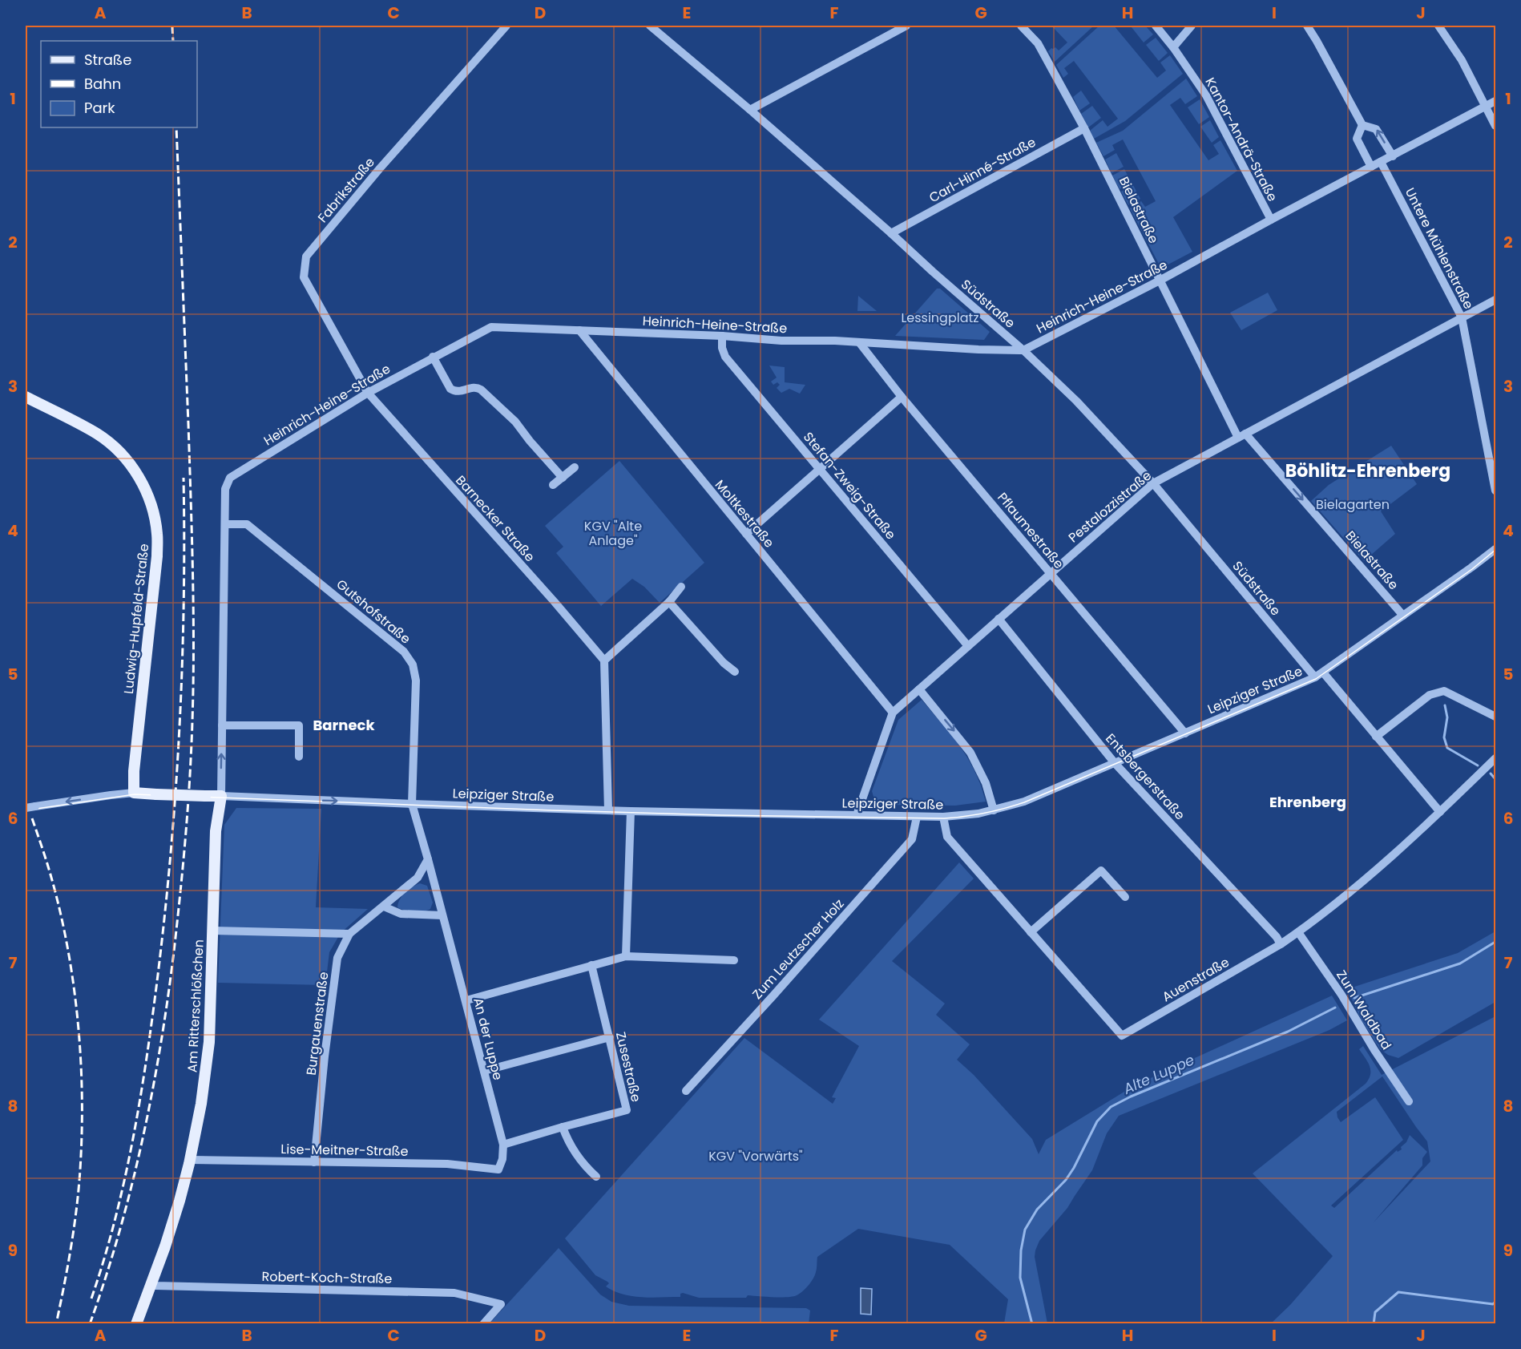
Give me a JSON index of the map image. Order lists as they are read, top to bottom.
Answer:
{
  "streets": {
    "main road": ["Ludwig-Hupfeld-Straße", "Am Ritterschlößchen"],
    "street": [
      "Kantor-Andrä-Straße",
      "Carl-Hinné-Straße",
      "Fabrikstraße",
      "Bielastraße",
      "Untere Mühlenstraße",
      "Heinrich-Heine-Straße",
      "Südstraße",
      "Stefan-Zweig-Straße",
      "Pestalozzistraße",
      "Moltkestraße",
      "Barnecker Straße",
      "Pflaumestraße",
      "Gutshofstraße",
      "Leipziger Straße",
      "Entsbergerstraße",
      "Zum Leutzscher Holz",
      "Auenstraße",
      "Zum Waldbad",
      "Burgauenstraße",
      "An der Luppe",
      "Zusestraße",
      "Lise-Meitner-Straße",
      "Robert-Koch-Straße"
    ]
  },
  "crossings": [
    ["Kantor-Andrä-Straße", "Heinrich-Heine-Straße"],
    ["Carl-Hinné-Straße", "Bielastraße"],
    ["Carl-Hinné-Straße", "Südstraße"],
    ["Fabrikstraße", "Heinrich-Heine-Straße"],
    ["Fabrikstraße", "Barnecker Straße"],
    ["Bielastraße", "Heinrich-Heine-Straße"],
    ["Bielastraße", "Pestalozzistraße"],
    ["Bielastraße", "Leipziger Straße"],
    ["Untere Mühlenstraße", "Heinrich-Heine-Straße"],
    ["Untere Mühlenstraße", "Pestalozzistraße"],
    ["Heinrich-Heine-Straße", "Südstraße"],
    ["Heinrich-Heine-Straße", "Stefan-Zweig-Straße"],
    ["Heinrich-Heine-Straße", "Moltkestraße"],
    ["Heinrich-Heine-Straße", "Barnecker Straße"],
    ["Heinrich-Heine-Straße", "Pflaumestraße"],
    ["Heinrich-Heine-Straße", "Gutshofstraße"],
    ["Heinrich-Heine-Straße", "Leipziger Straße"],
    ["Heinrich-Heine-Straße", "Am Ritterschlößchen"],
    ["Südstraße", "Pestalozzistraße"],
    ["Südstraße", "Leipziger Straße"],
    ["Südstraße", "Auenstraße"],
    ["Stefan-Zweig-Straße", "Pestalozzistraße"],
    ["Pestalozzistraße", "Moltkestraße"],
    ["Pestalozzistraße", "Pflaumestraße"],
    ["Pestalozzistraße", "Leipziger Straße"],
    ["Pestalozzistraße", "Entsbergerstraße"],
    ["Pflaumestraße", "Leipziger Straße"],
    ["Gutshofstraße", "Leipziger Straße"],
    ["Leipziger Straße", "Entsbergerstraße"],
    ["Leipziger Straße", "Zum Leutzscher Holz"],
    ["Leipziger Straße", "Auenstraße"],
    ["Leipziger Straße", "Am Ritterschlößchen"],
    ["Entsbergerstraße", "Auenstraße"],
    ["Auenstraße", "Zum Waldbad"],
    ["Am Ritterschlößchen", "Lise-Meitner-Straße"],
    ["Am Ritterschlößchen", "Robert-Koch-Straße"],
    ["Burgauenstraße", "Lise-Meitner-Straße"],
    ["An der Luppe", "Zusestraße"],
    ["An der Luppe", "Lise-Meitner-Straße"]
  ],
  "districts": ["Böhlitz-Ehrenberg", "Barneck", "Ehrenberg"],
  "water": ["Alte Luppe"],
  "parks": [
    "Lessingplatz",
    "Bielagarten",
    "KGV \"Alte Anlage\"",
    "KGV \"Vorwärts\""
  ],
  "legend": ["Straße", "Bahn", "Park"],
  "grid": {
    "columns": [
      "A",
      "B",
      "C",
      "D",
      "E",
      "F",
      "G",
      "H",
      "I",
      "J"
    ],
    "rows": [
      "1",
      "2",
      "3",
      "4",
      "5",
      "6",
      "7",
      "8",
      "9"
    ]
  }
}
